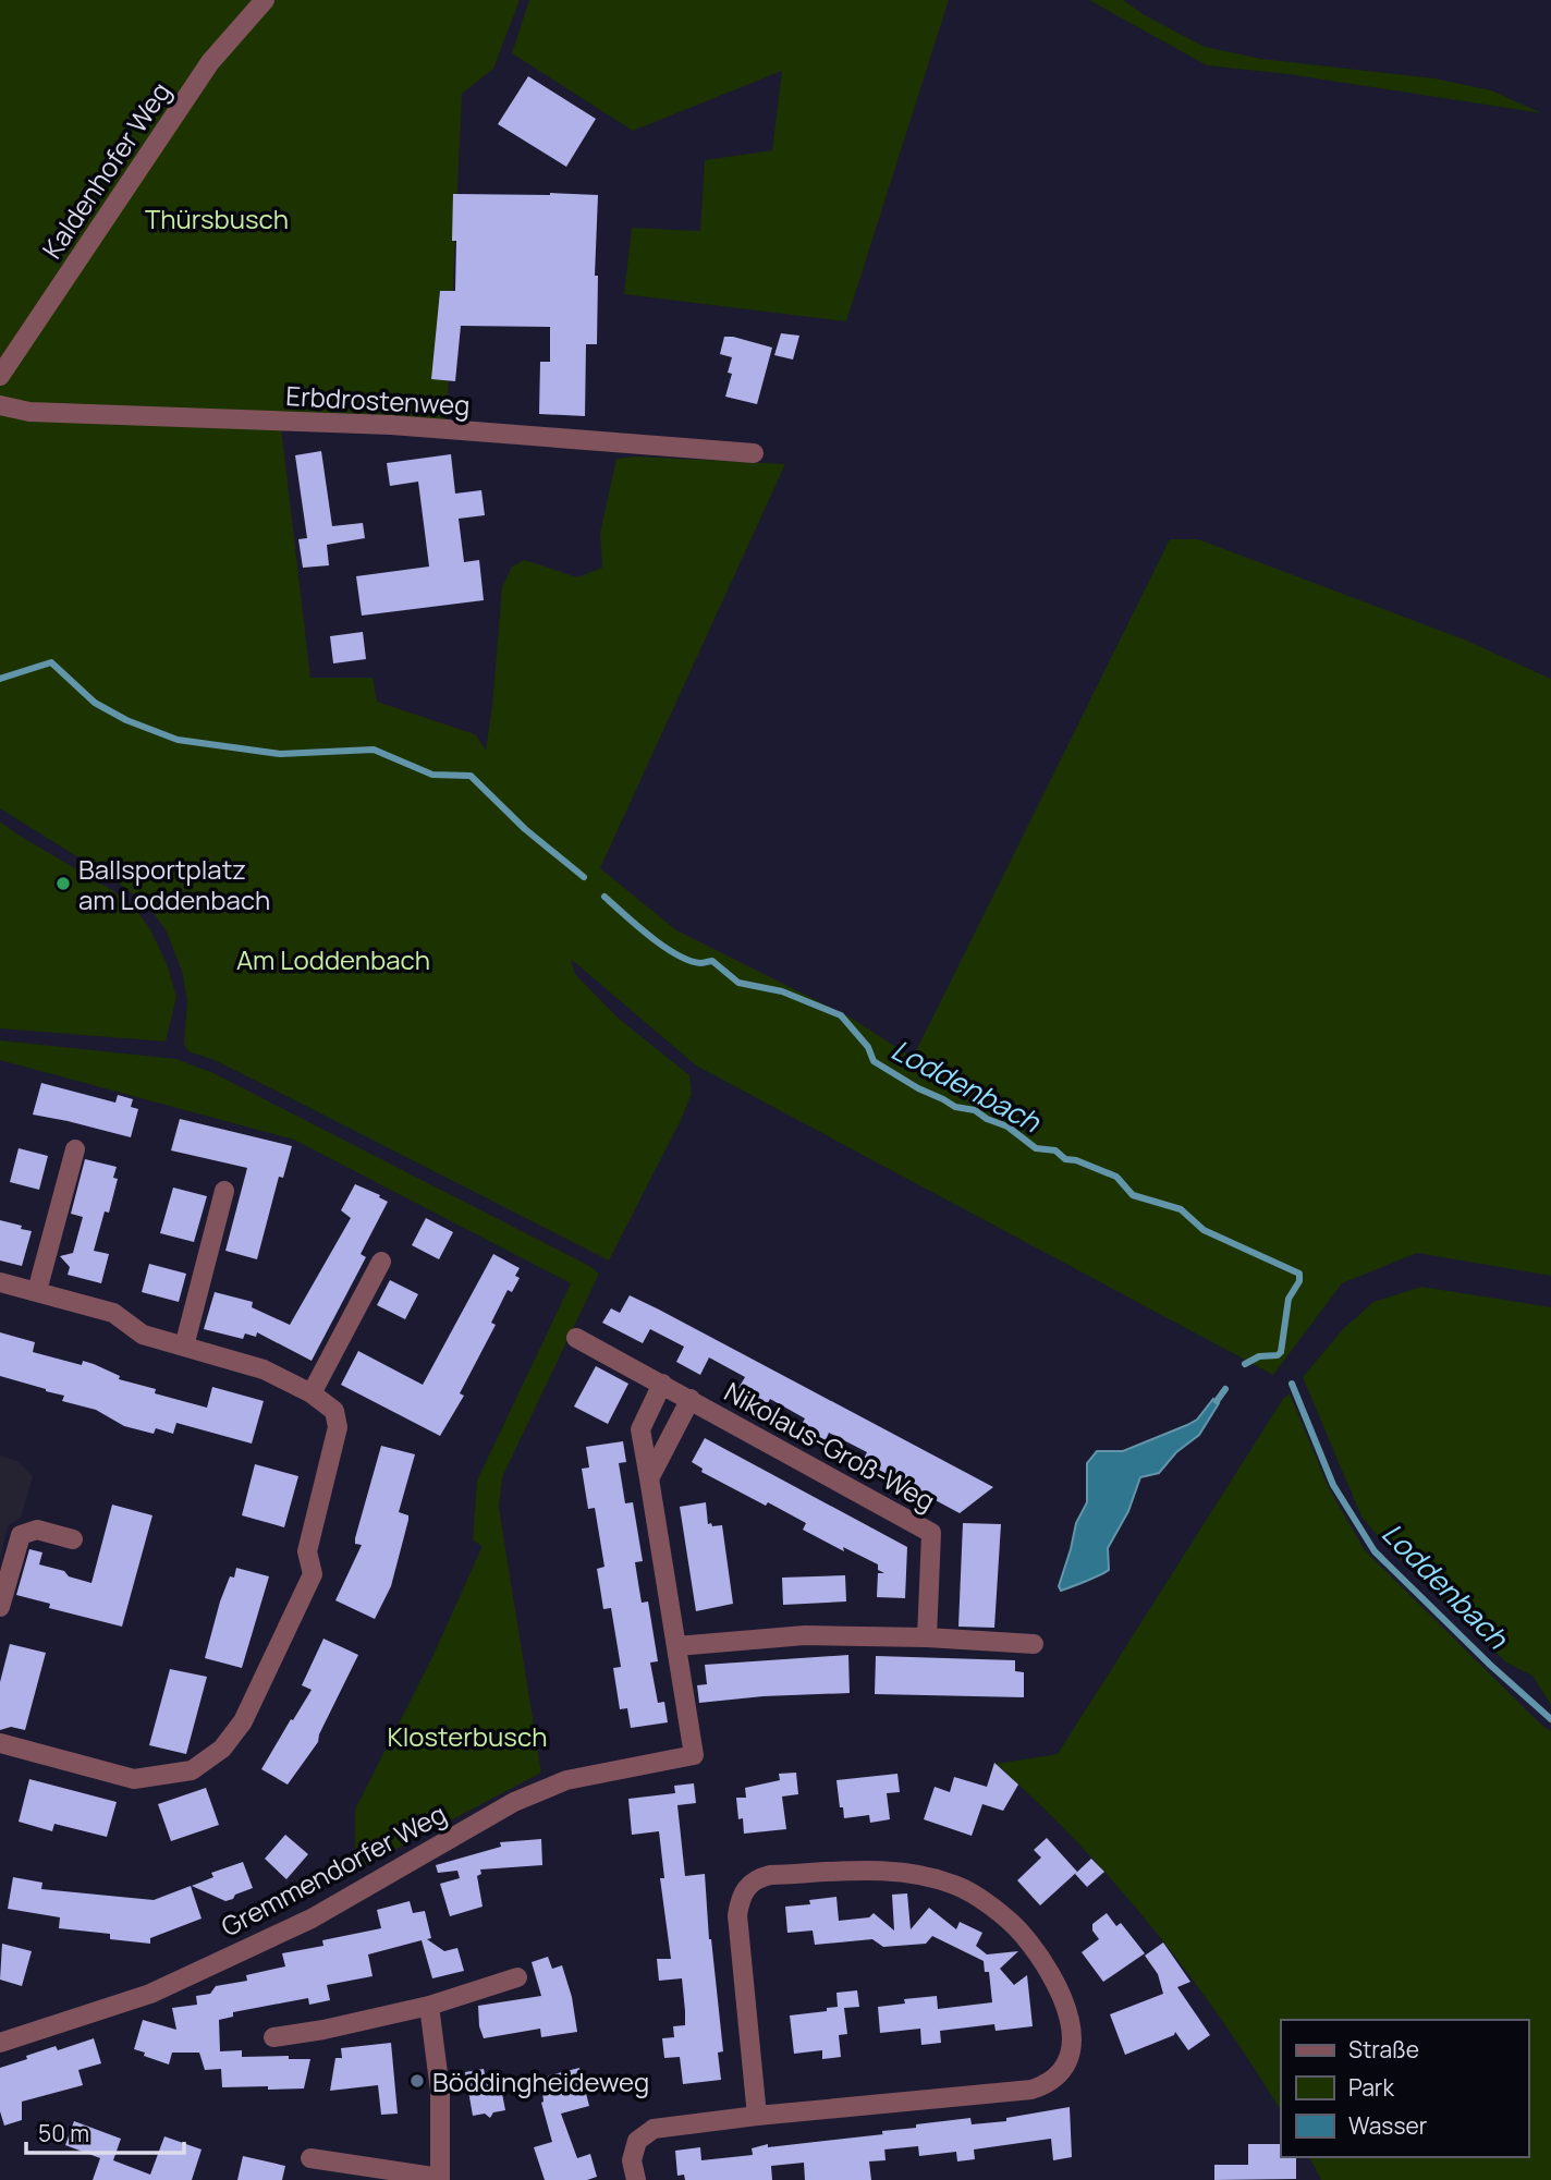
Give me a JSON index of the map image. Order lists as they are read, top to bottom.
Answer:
{
  "streets": {
    "street": [
      "Kaldenhofer Weg",
      "Erbdrostenweg",
      "Nikolaus-Groß-Weg",
      "Gremmendorfer Weg"
    ]
  },
  "water": ["Loddenbach"],
  "parks": ["Thürsbusch", "Am Loddenbach", "Klosterbusch"],
  "places": ["Ballsportplatz am Loddenbach", "Böddingheideweg"],
  "legend": ["Straße", "Park", "Wasser"],
  "scale_bar": "50 m"
}
